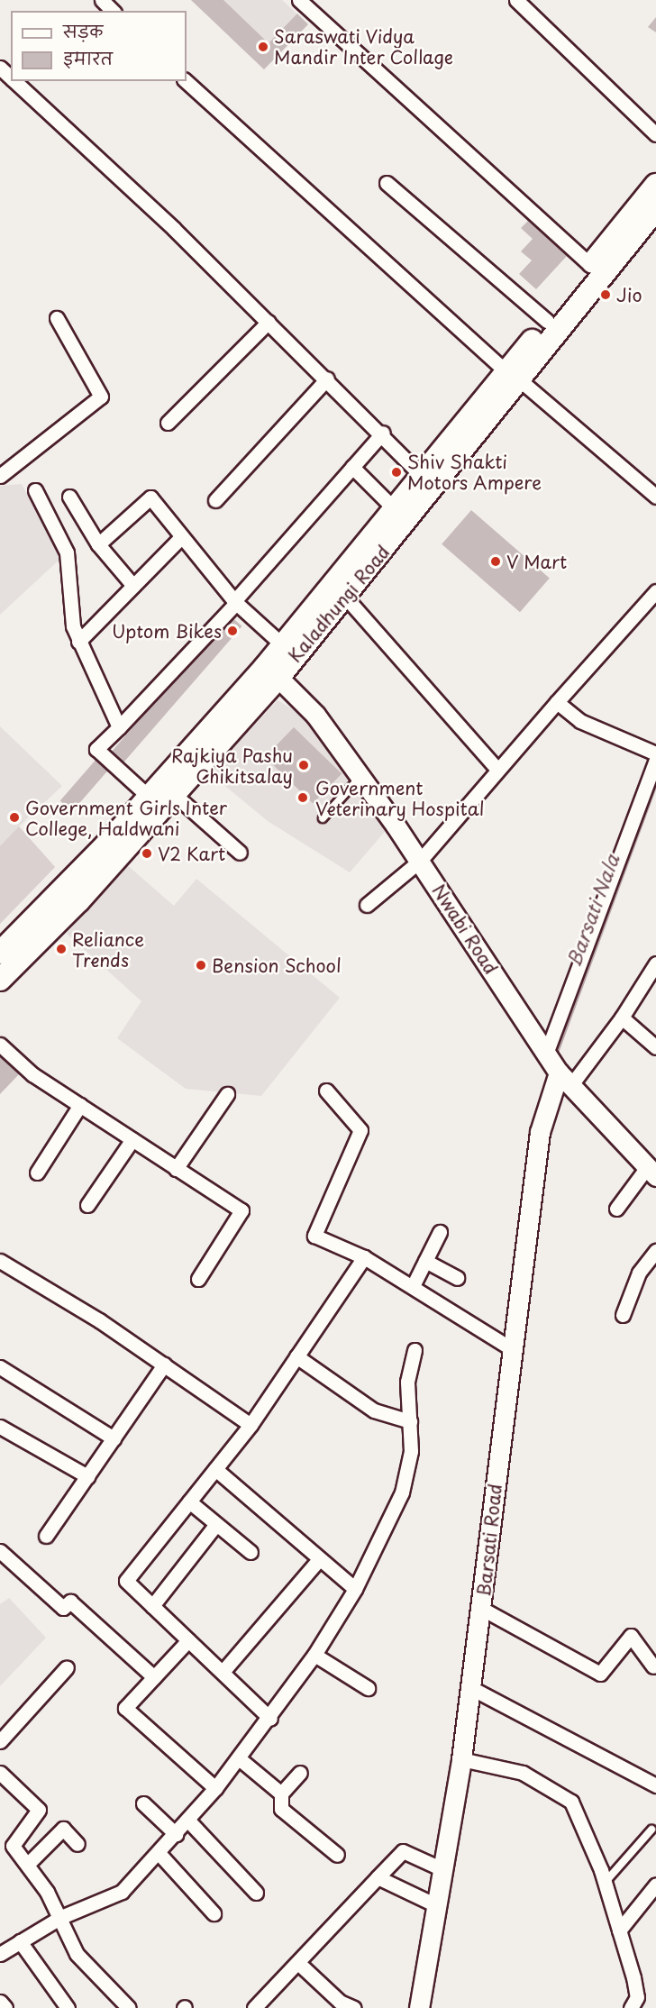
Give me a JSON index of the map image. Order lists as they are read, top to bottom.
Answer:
{
  "streets": {
    "main road": ["Kaladhungi Road"],
    "street": ["Nwabi Road", "Barsati Road"]
  },
  "crossings": [
    ["Kaladhungi Road", "Nwabi Road"],
    ["Nwabi Road", "Barsati Road"]
  ],
  "water": ["Barsati Nala"],
  "places": [
    "Saraswati Vidya Mandir Inter Collage",
    "Jio",
    "Shiv Shakti Motors Ampere",
    "V Mart",
    "Uptom Bikes",
    "Rajkiya Pashu Chikitsalay",
    "Government Veterinary Hospital",
    "Government Girls Inter College, Haldwani",
    "V2 Kart",
    "Reliance Trends",
    "Bension School"
  ],
  "legend": ["सड़क", "इमारत"]
}
